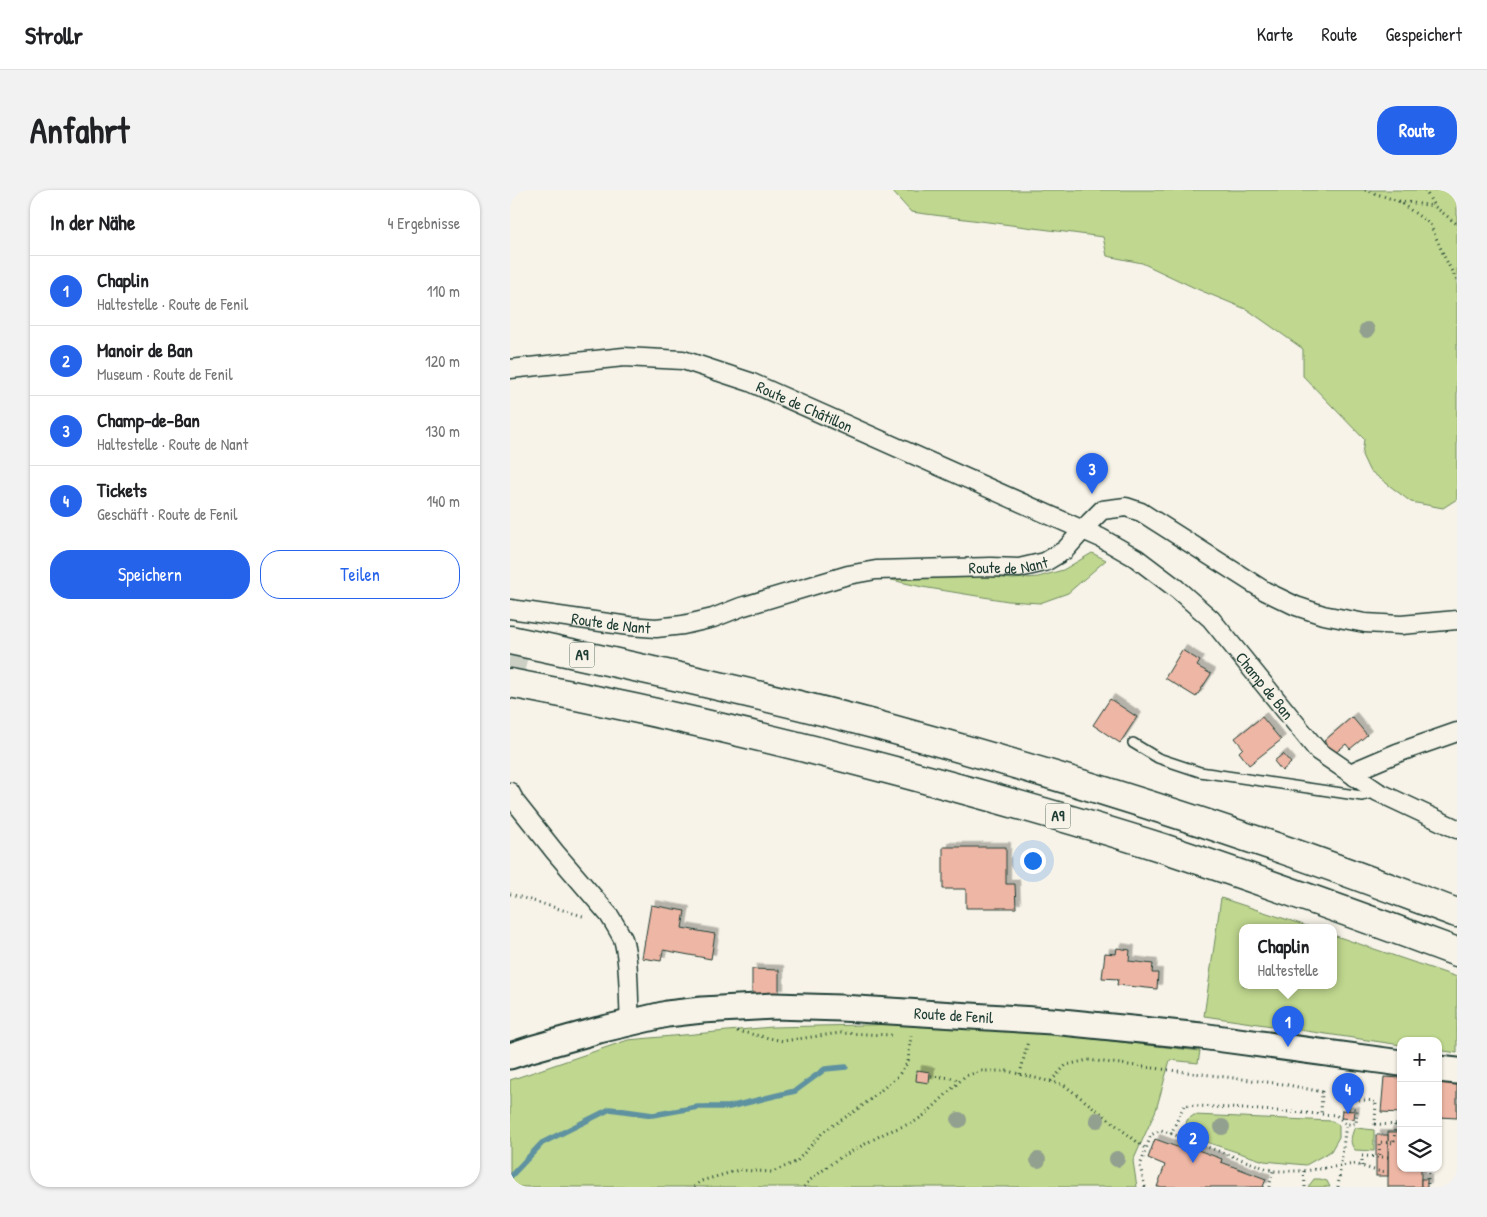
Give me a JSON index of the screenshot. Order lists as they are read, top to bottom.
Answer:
{
  "streets": {
    "highway": ["A9"],
    "street": [
      "Route de Châtillon",
      "Route de Nant",
      "Champ de Ban",
      "Route de Fenil"
    ]
  },
  "crossings": [
    ["Route de Châtillon", "Route de Nant"],
    ["Route de Châtillon", "Champ de Ban"],
    ["Route de Nant", "A9"],
    ["Route de Nant", "Champ de Ban"]
  ],
  "page": {
    "header": "Strollr",
    "nav": ["Karte", "Route", "Gespeichert"],
    "buttons": [
      "Route",
      ["Speichern", "Teilen"]
    ],
    "title": "Anfahrt",
    "heading": ["In der Nähe", "4 Ergebnisse"],
    "list": [
      {
        "mark": "1",
        "name": "Chaplin",
        "note": "Haltestelle · Route de Fenil",
        "value": "110 m"
      },
      {
        "mark": "2",
        "name": "Manoir de Ban",
        "note": "Museum · Route de Fenil",
        "value": "120 m"
      },
      {
        "mark": "3",
        "name": "Champ-de-Ban",
        "note": "Haltestelle · Route de Nant",
        "value": "130 m"
      },
      {
        "mark": "4",
        "name": "Tickets",
        "note": "Geschäft · Route de Fenil",
        "value": "140 m"
      }
    ],
    "pins": [
      "3",
      "1",
      "4",
      "2"
    ],
    "popup": ["Chaplin", "Haltestelle"],
    "map_buttons": ["+", "−"]
  }
}
